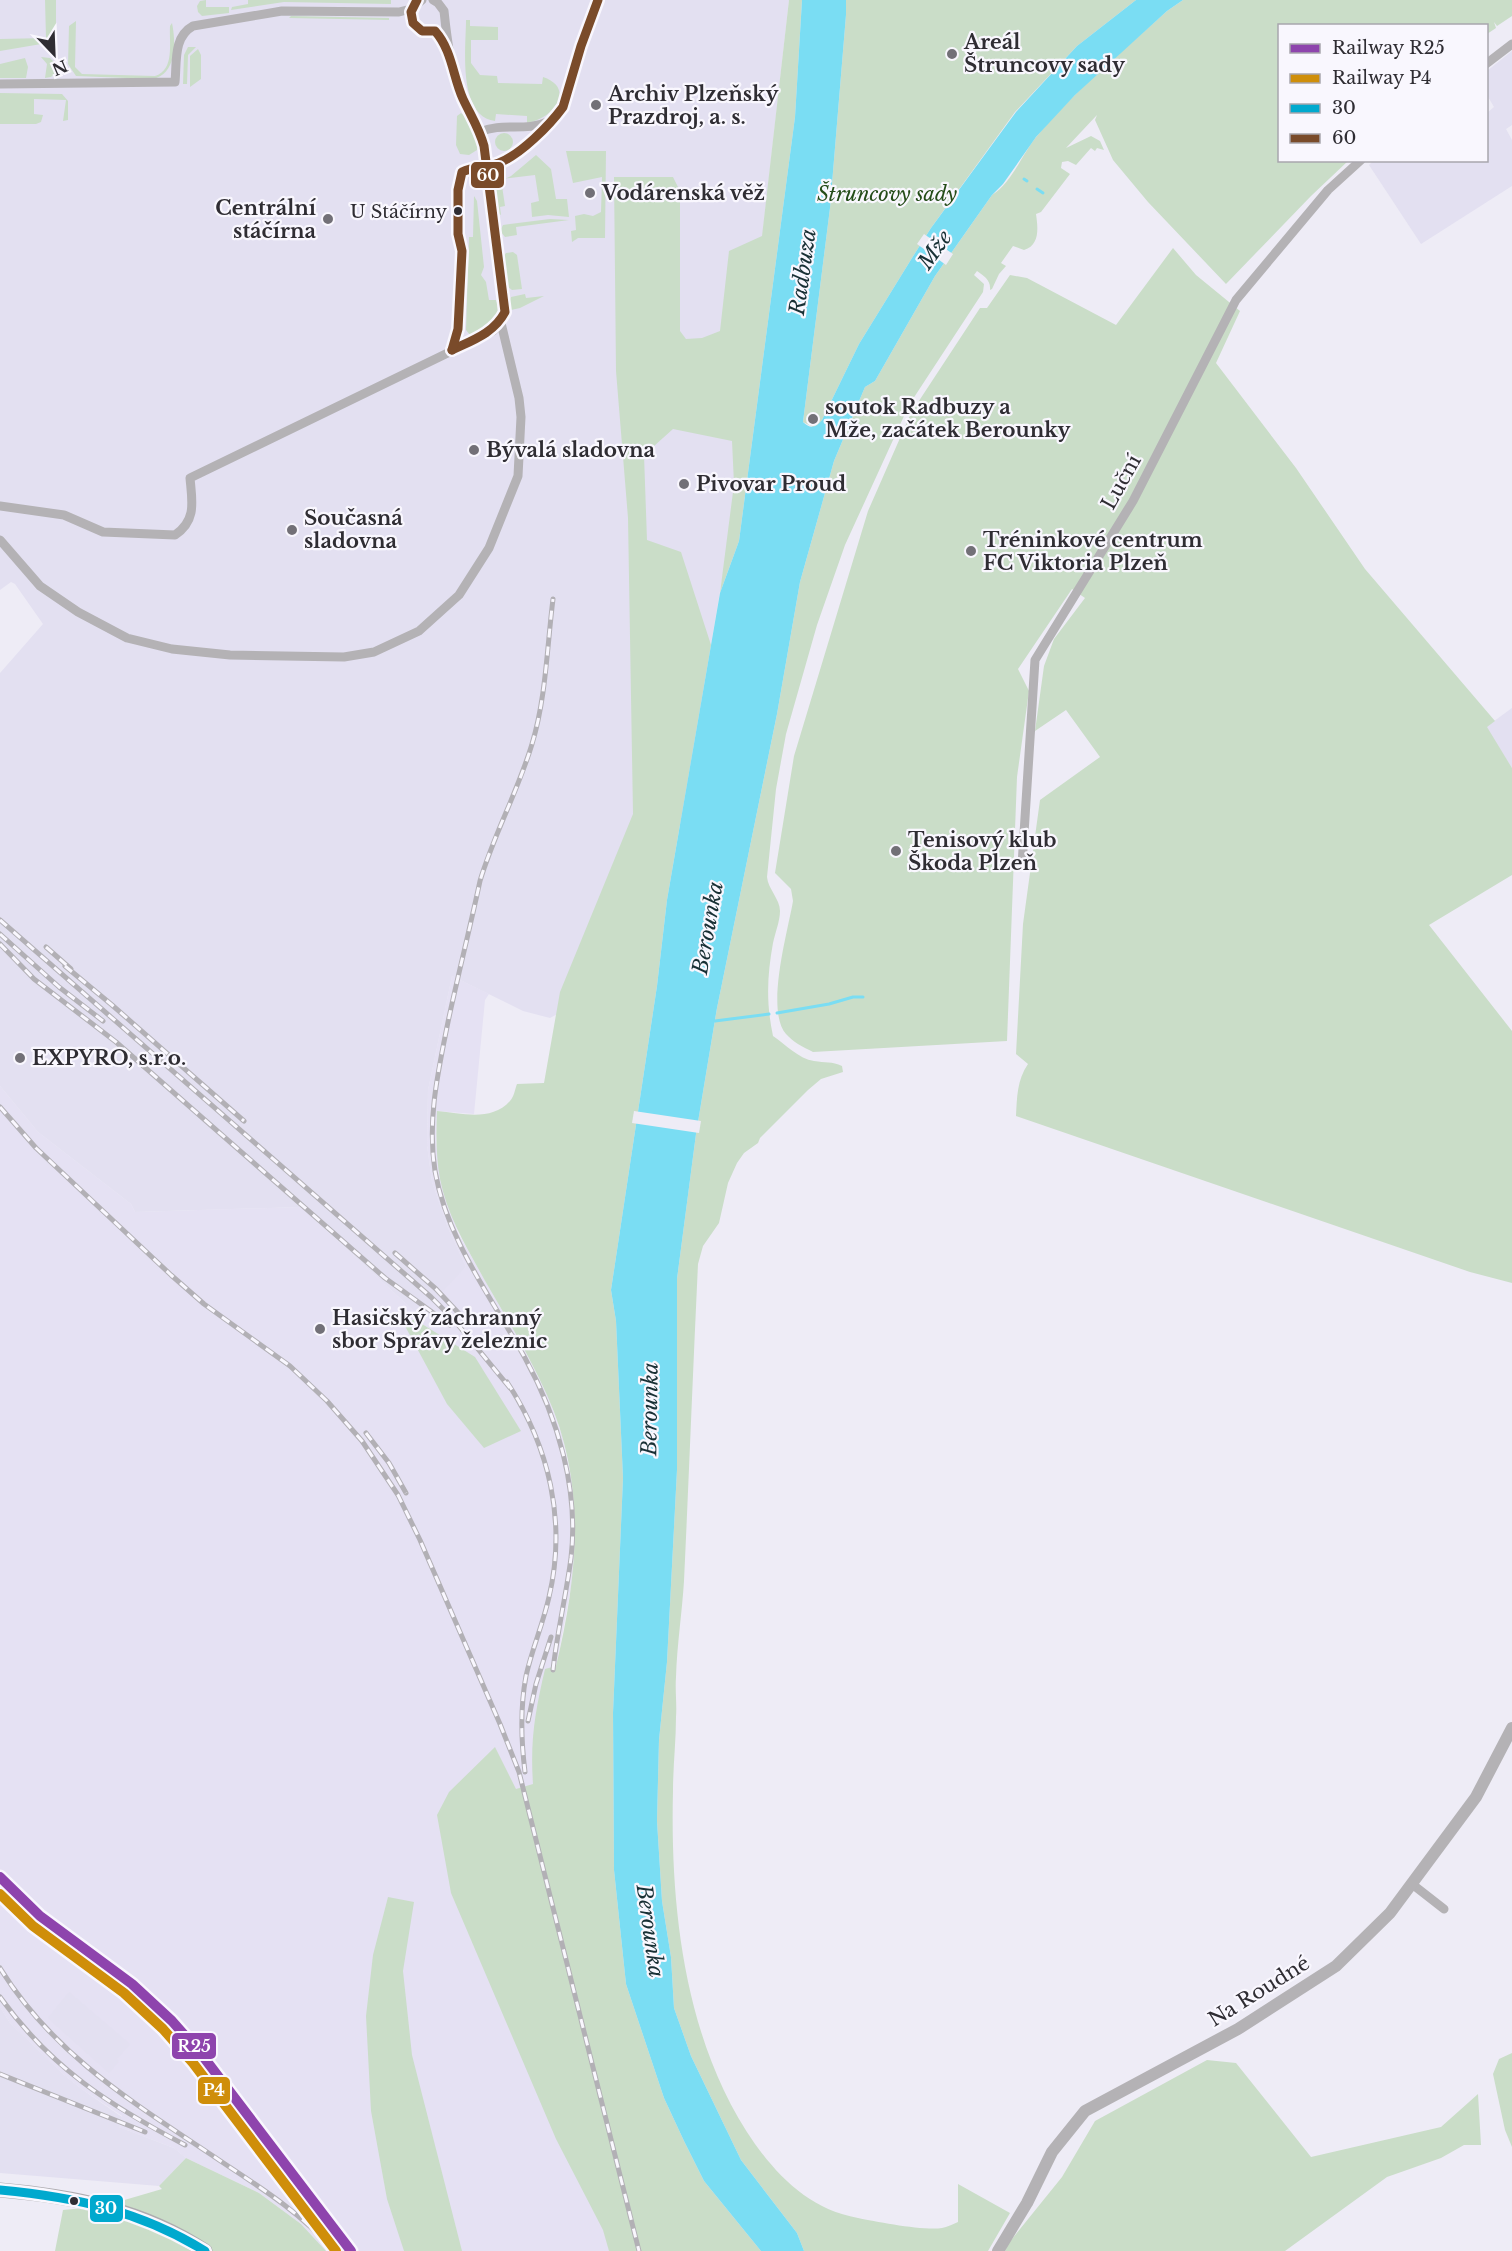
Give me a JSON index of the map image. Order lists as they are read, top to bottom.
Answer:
{
  "streets": {
    "street": ["Luční", "Na Roudné"]
  },
  "water": ["Mže", "Radbuza", "Berounka"],
  "parks": ["Štruncovy sady"],
  "places": [
    "Areál Štruncovy sady",
    "Archiv Plzeňský Prazdroj, a. s.",
    "Vodárenská věž",
    "U Stáčírny",
    "Centrální stáčírna",
    "soutok Radbuzy a Mže, začátek Berounky",
    "Bývalá sladovna",
    "Pivovar Proud",
    "Současná sladovna",
    "Tréninkové centrum FC Viktoria Plzeň",
    "Tenisový klub Škoda Plzeň",
    "EXPYRO, s.r.o.",
    "Hasičský záchranný sbor Správy železnic"
  ],
  "lines": [
    "transit line 60",
    "rail line R25",
    "rail line P4",
    "transit line 30"
  ],
  "legend": [
    "Railway R25",
    "Railway P4",
    "30",
    "60"
  ],
  "north": "bottom right"
}
